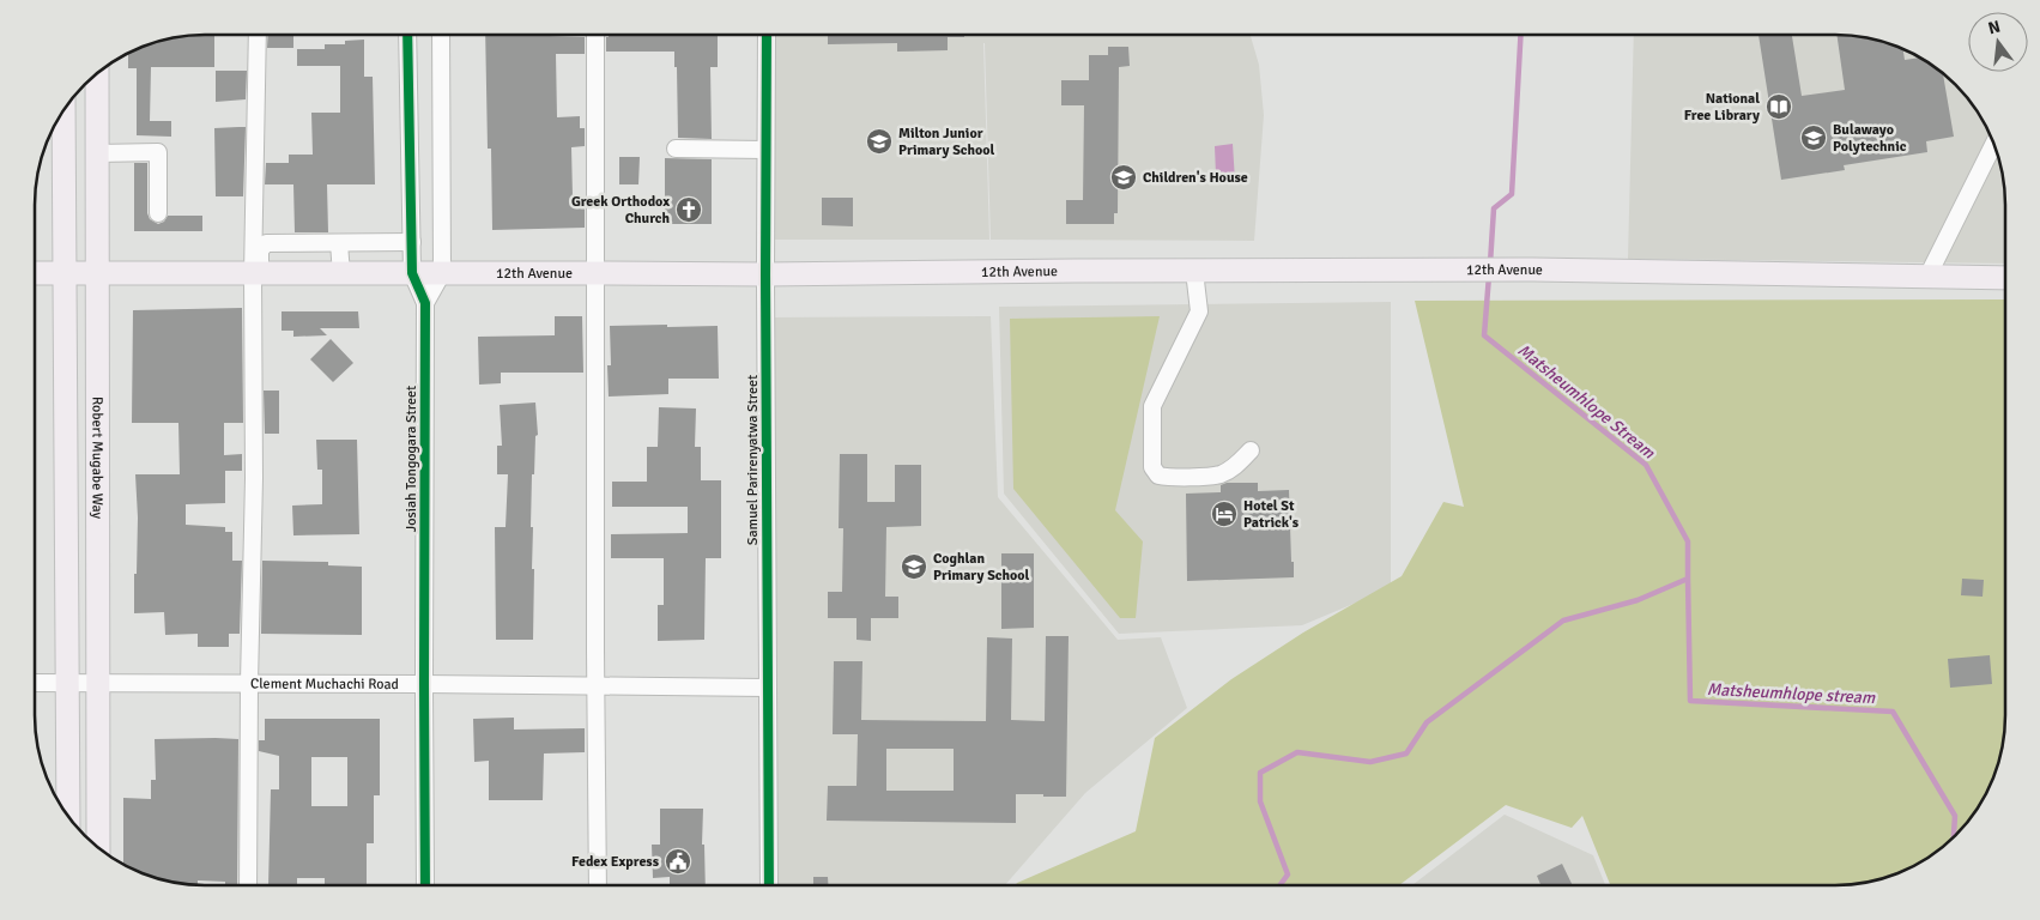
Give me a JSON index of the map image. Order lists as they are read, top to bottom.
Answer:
{
  "streets": {
    "main road": ["12th Avenue", "Robert Mugabe Way"],
    "street": ["Josiah Tongogara Street", "Samuel Parirenyatwa Street", "Clement Muchachi Road"]
  },
  "crossings": [
    ["12th Avenue", "Robert Mugabe Way"],
    ["12th Avenue", "Josiah Tongogara Street"],
    ["12th Avenue", "Samuel Parirenyatwa Street"],
    ["Robert Mugabe Way", "Clement Muchachi Road"],
    ["Josiah Tongogara Street", "Clement Muchachi Road"],
    ["Samuel Parirenyatwa Street", "Clement Muchachi Road"]
  ],
  "water": ["Matsheumhlope Stream", "Matsheumhlope stream"],
  "places": {
    "library": ["National Free Library"],
    "school or university": [
      "Bulawayo Polytechnic",
      "Milton Junior Primary School",
      "Children's House",
      "Coghlan Primary School"
    ],
    "church": ["Greek Orthodox Church"],
    "hotel": ["Hotel St Patrick's"],
    "public building": ["Fedex Express"]
  },
  "north": "top"
}
